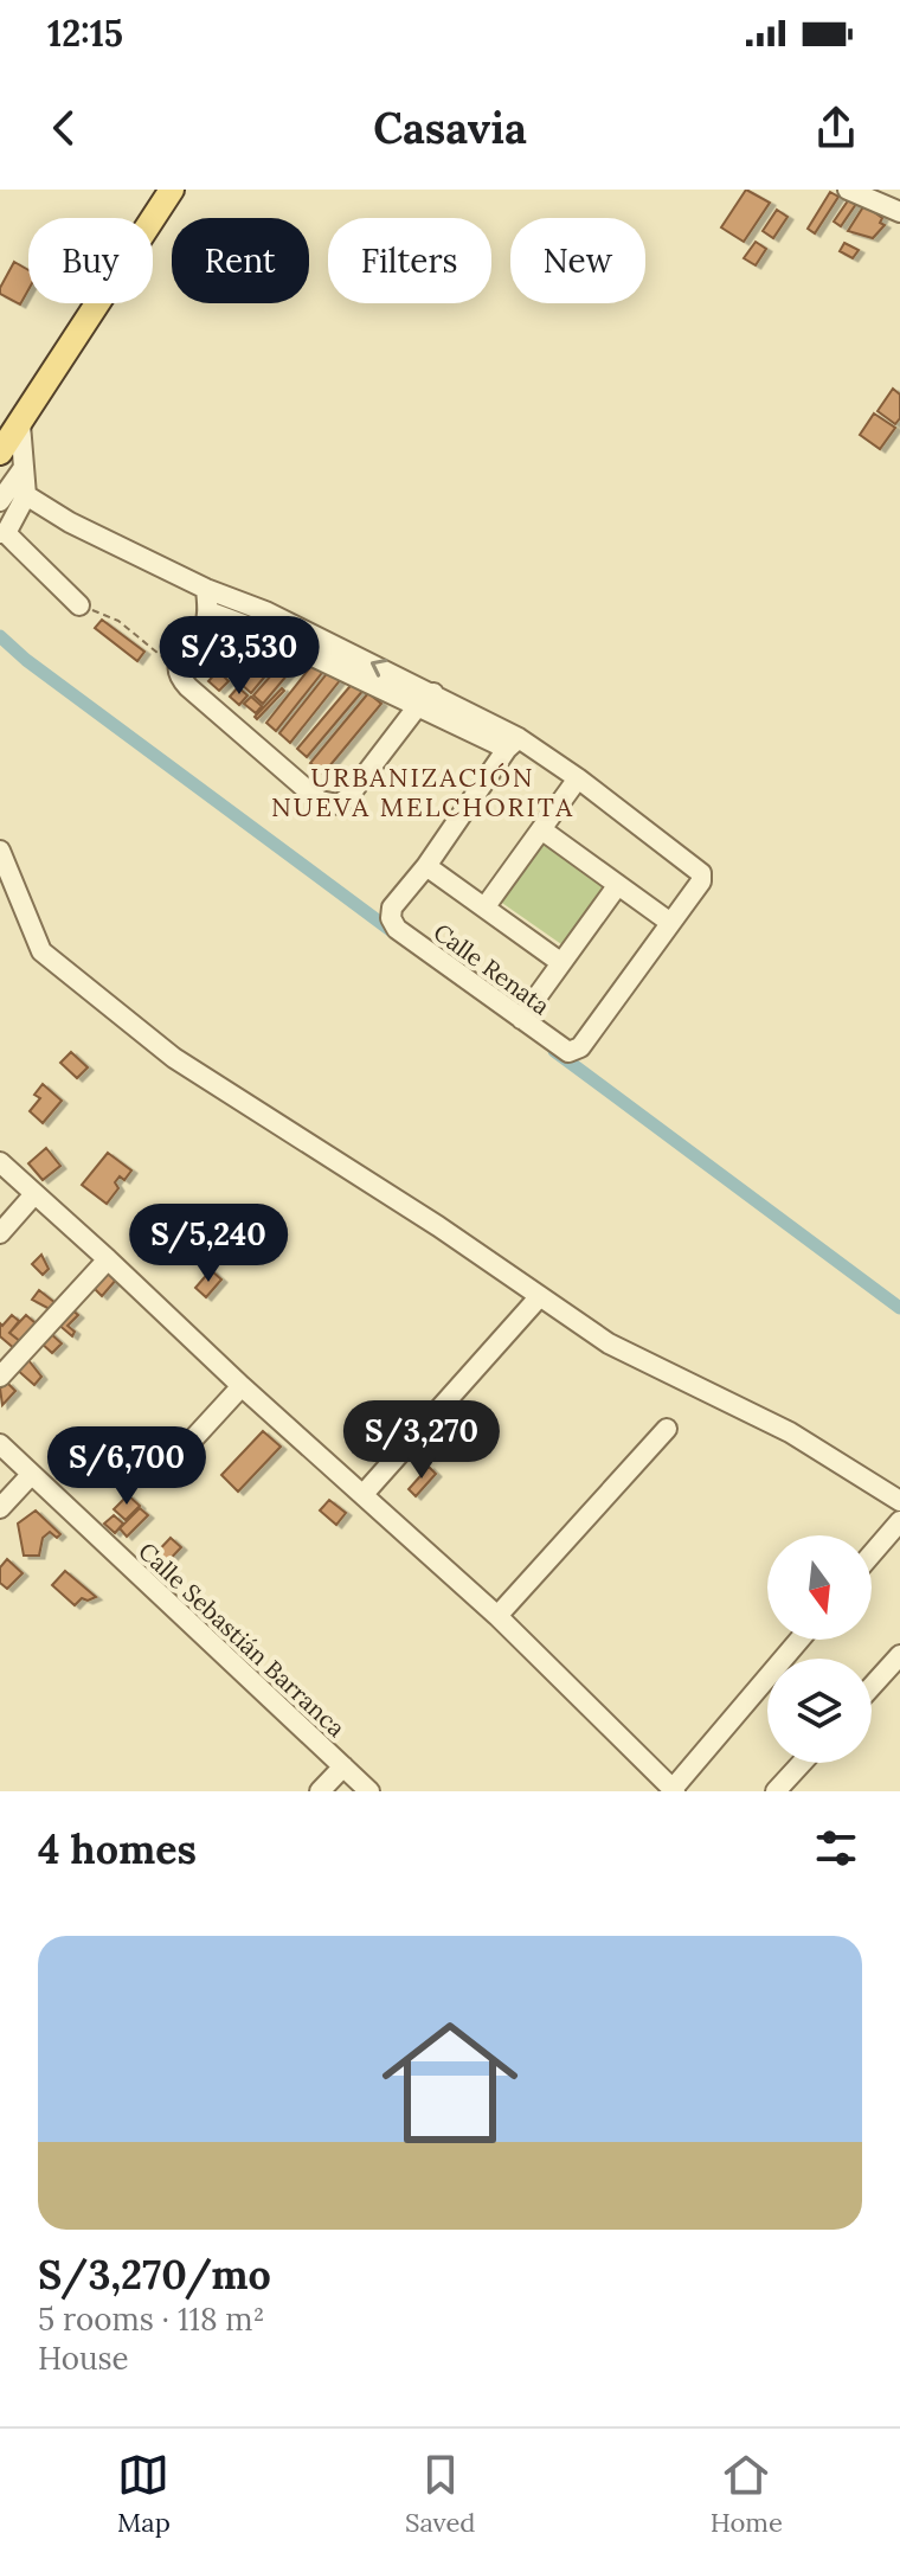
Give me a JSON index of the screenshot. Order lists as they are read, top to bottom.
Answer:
{
  "streets": {
    "street": ["Calle Renata", "Calle Sebastián Barranca"]
  },
  "districts": ["URBANIZACIÓN NUEVA MELCHORITA"],
  "north": "bottom",
  "page": {
    "status": "12:15",
    "header": "Casavia",
    "chip": [
      "Buy",
      "Rent",
      "Filters",
      "New"
    ],
    "price": [
      "S/3,530",
      "S/5,240",
      "S/3,270",
      "S/6,700"
    ],
    "heading": "4 homes",
    "list": [
      {
        "name": "S/3,270/mo",
        "note": "5 rooms · 118 m² · House"
      }
    ],
    "tabs": ["Map", "Saved", "Home"]
  }
}
